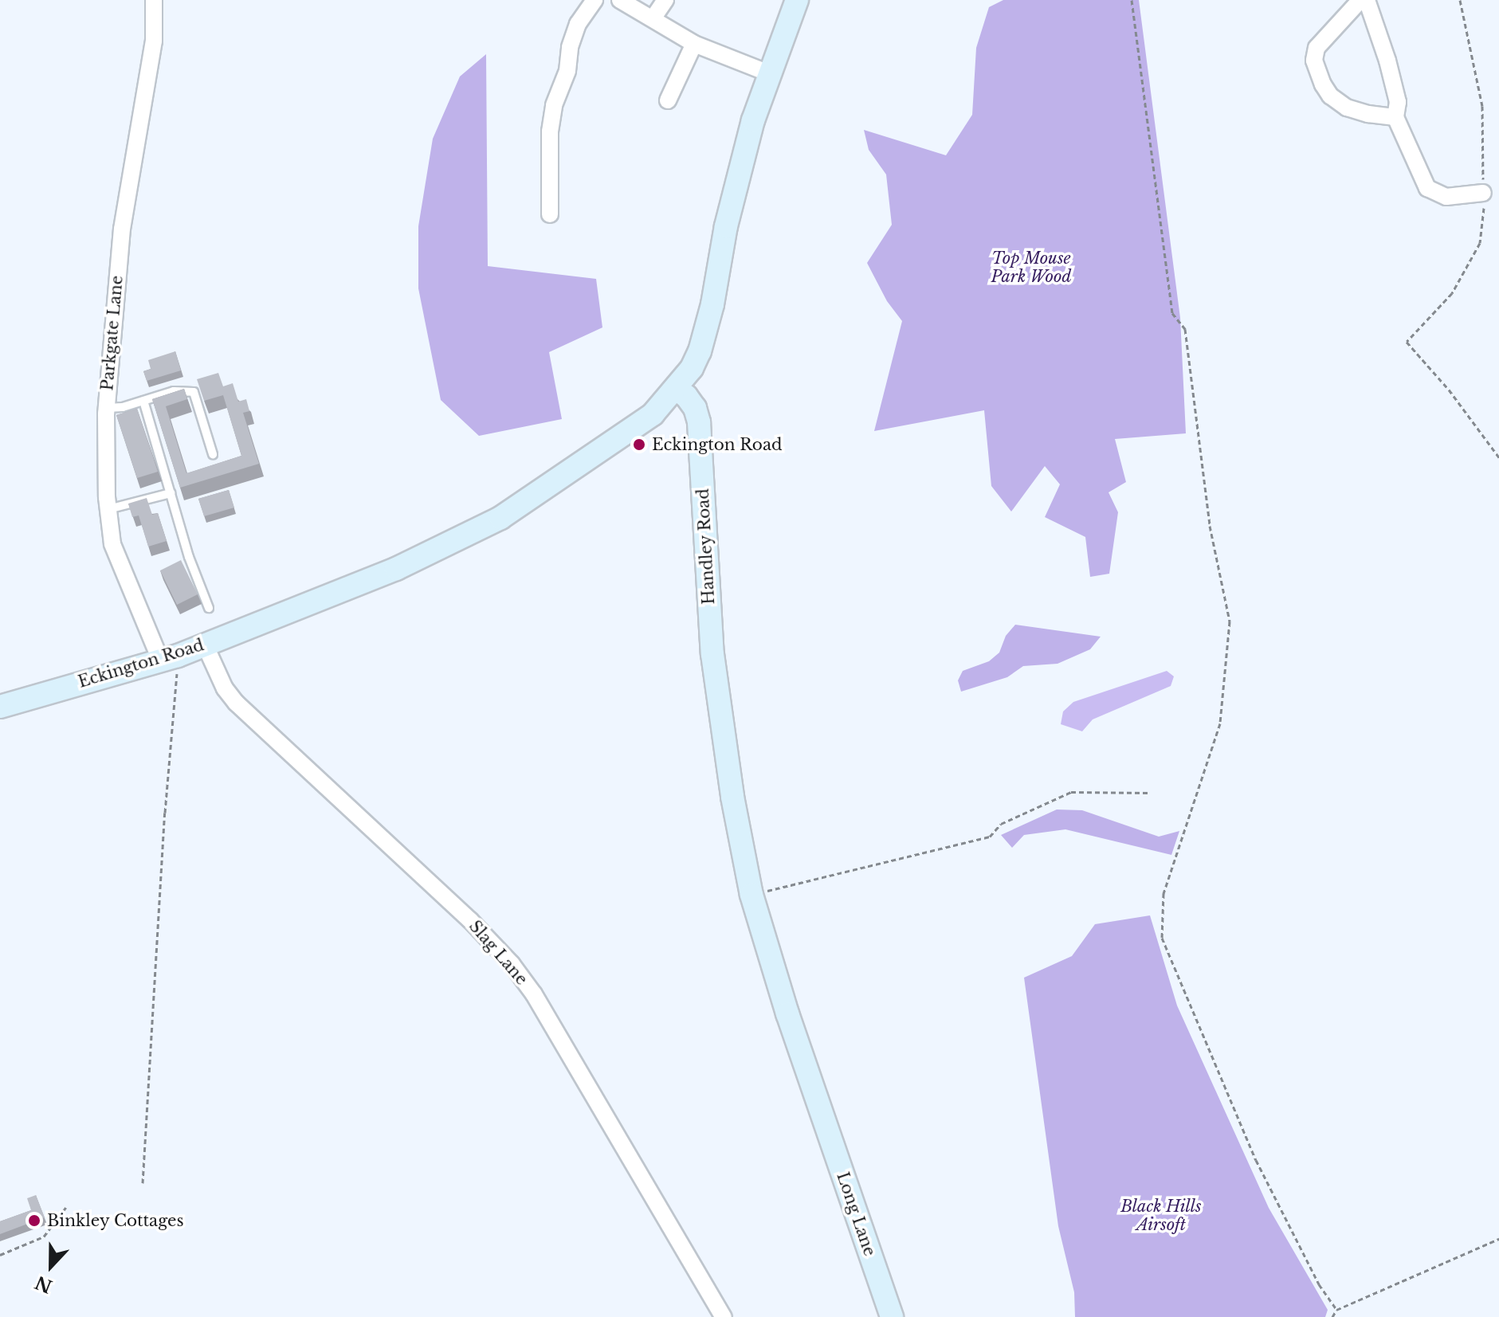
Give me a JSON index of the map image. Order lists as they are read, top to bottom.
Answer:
{
  "streets": {
    "main road": ["Handley Road", "Eckington Road", "Long Lane"],
    "street": ["Parkgate Lane", "Slag Lane"]
  },
  "crossings": [
    ["Parkgate Lane", "Eckington Road"],
    ["Handley Road", "Eckington Road"],
    ["Handley Road", "Long Lane"],
    ["Eckington Road", "Slag Lane"]
  ],
  "parks": ["Top Mouse Park Wood", "Black Hills Airsoft"],
  "places": ["Eckington Road", "Binkley Cottages"],
  "north": "bottom"
}
